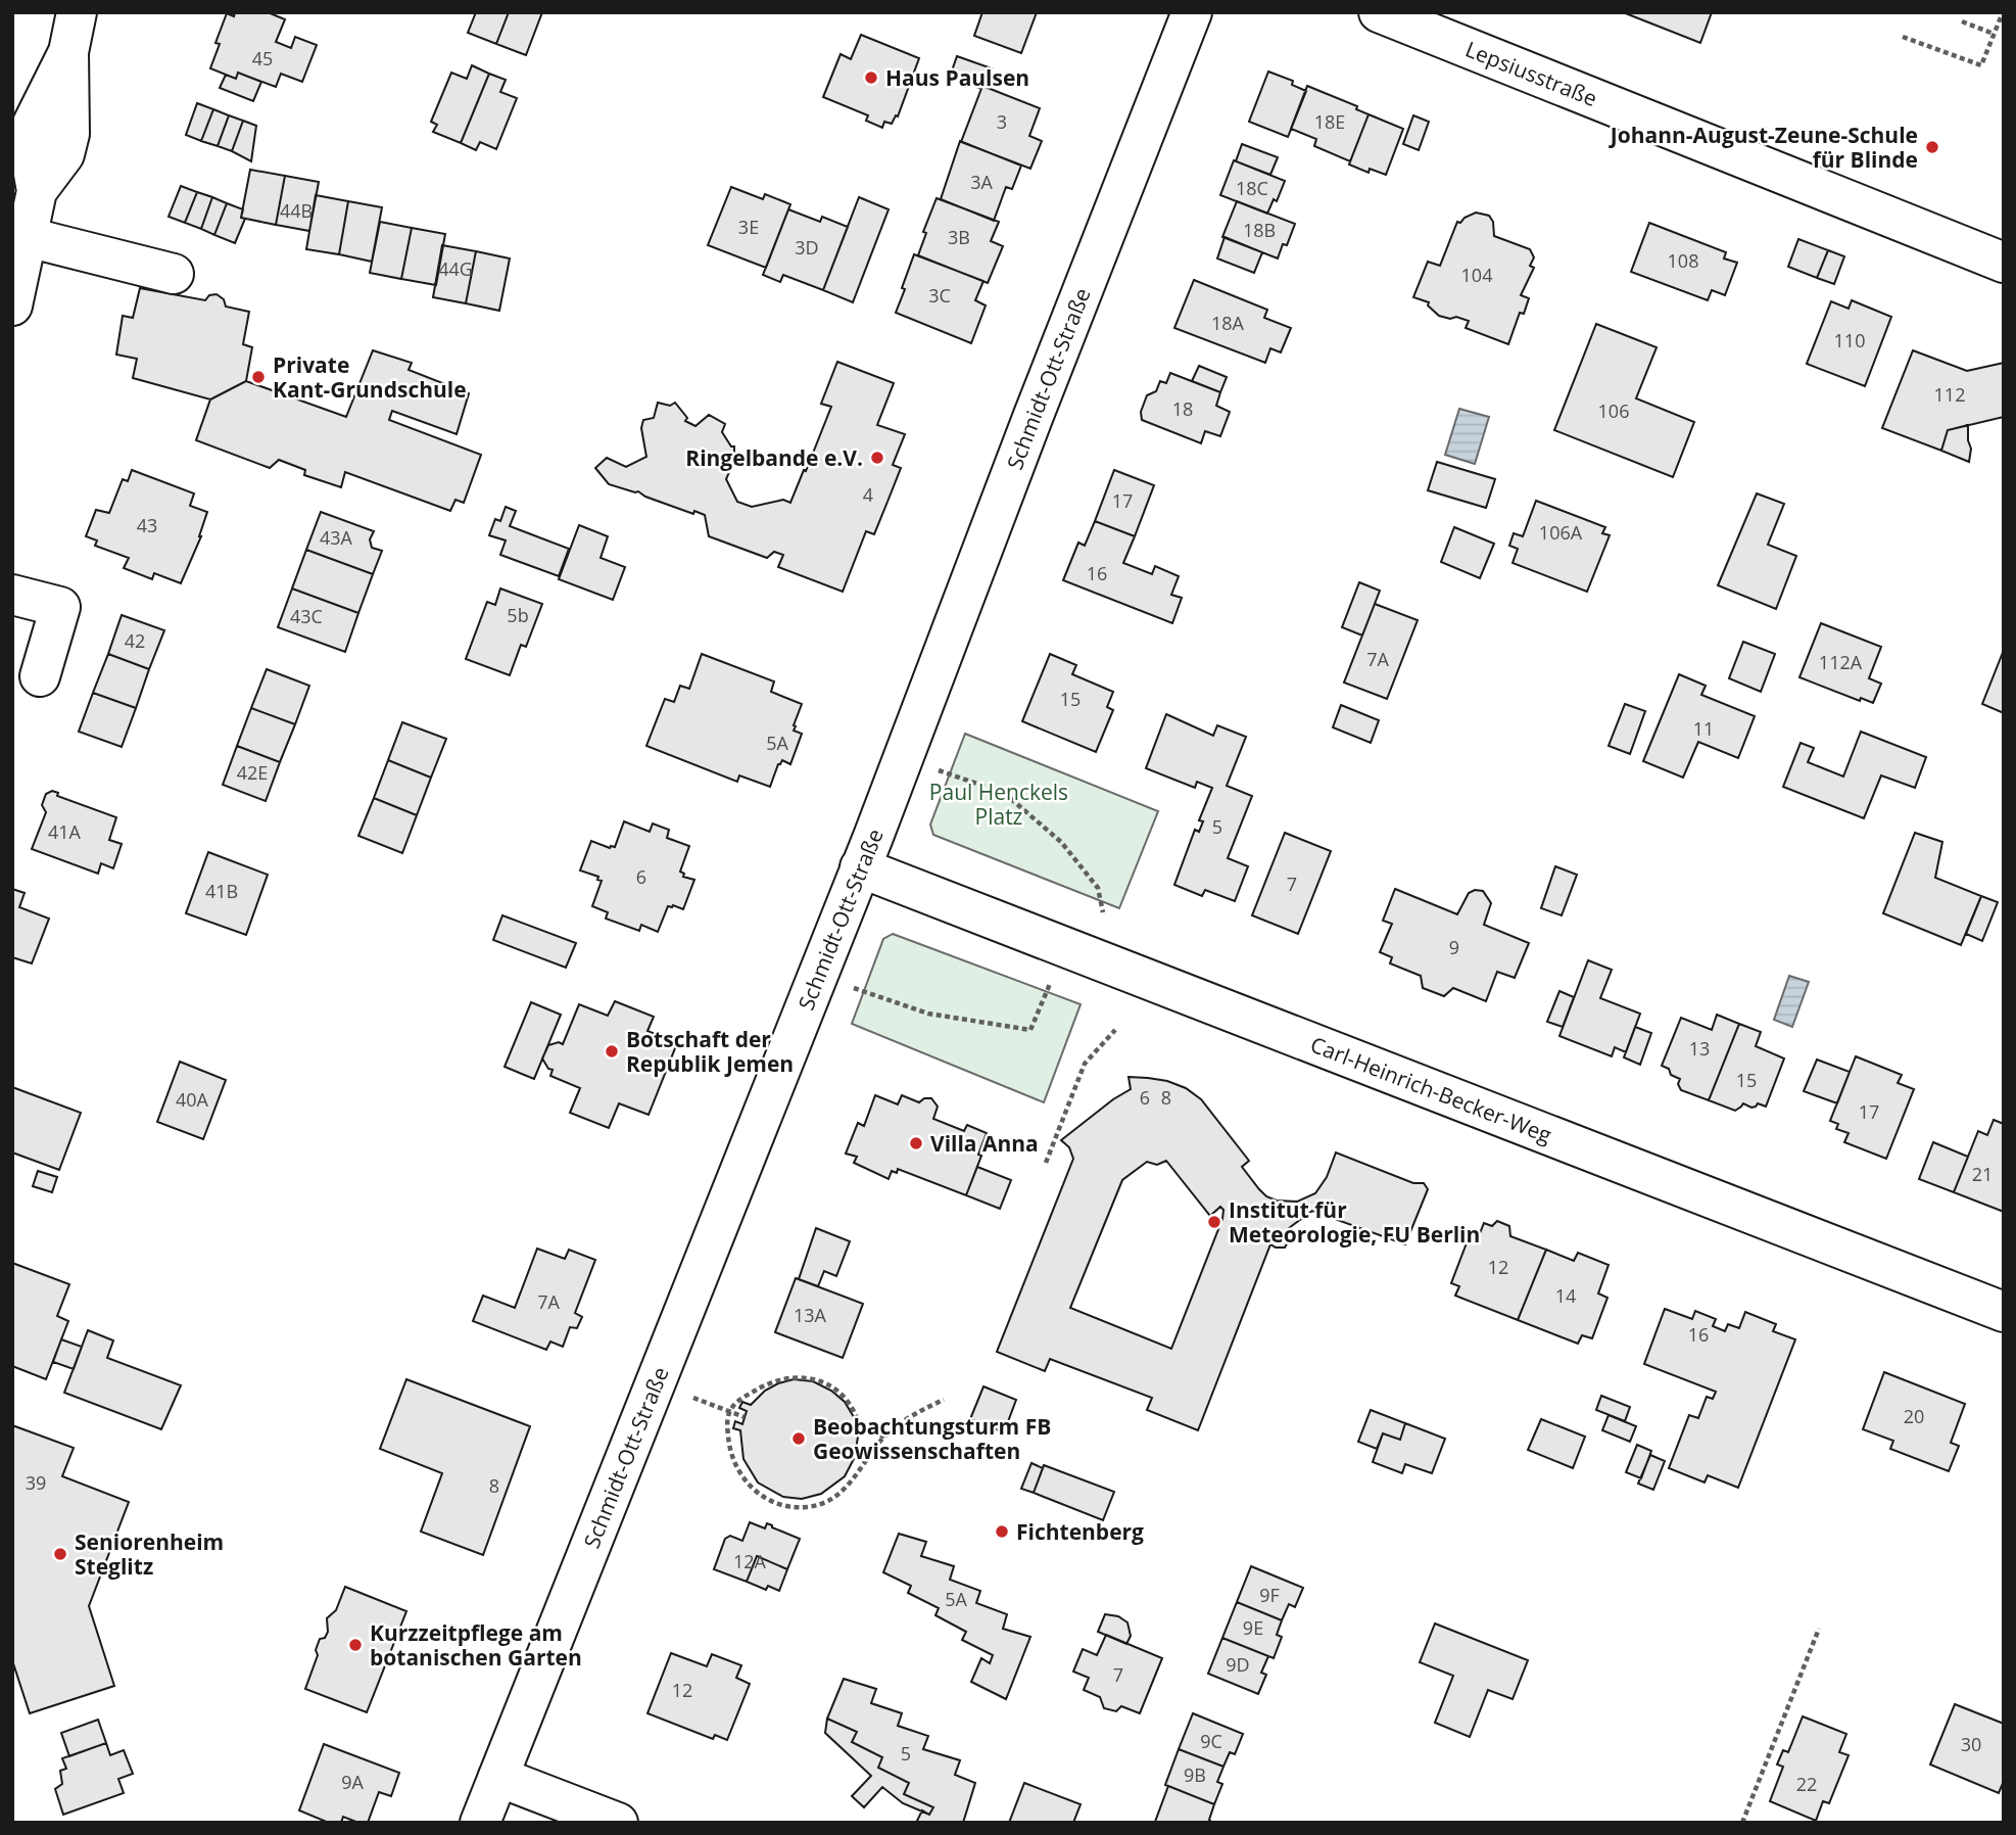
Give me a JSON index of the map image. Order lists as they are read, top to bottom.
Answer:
{
  "streets": {
    "street": ["Lepsiusstraße", "Schmidt-Ott-Straße", "Carl-Heinrich-Becker-Weg"]
  },
  "crossings": [
    ["Schmidt-Ott-Straße", "Carl-Heinrich-Becker-Weg"]
  ],
  "parks": ["Paul Henckels Platz"],
  "places": [
    "Haus Paulsen",
    "Johann-August-Zeune-Schule für Blinde",
    "Private Kant-Grundschule",
    "Ringelbande e.V.",
    "Botschaft der Republik Jemen",
    "Villa Anna",
    "Institut für Meteorologie, FU Berlin",
    "Beobachtungsturm FB Geowissenschaften",
    "Fichtenberg",
    "Seniorenheim Steglitz",
    "Kurzzeitpflege am botanischen Garten"
  ],
  "house_numbers": [
    "45",
    "3",
    "18E",
    "3A",
    "18C",
    "44B",
    "3E",
    "18B",
    "3B",
    "3D",
    "108",
    "44G",
    "104",
    "3C",
    "18A",
    "110",
    "112",
    "18",
    "106",
    "4",
    "17",
    "43",
    "106A",
    "43A",
    "16",
    "5b",
    "43C",
    "42",
    "7A",
    "112A",
    "15",
    "11",
    "5A",
    "42E",
    "5",
    "41A",
    "6",
    "7",
    "41B",
    "9",
    "13",
    "15",
    "6",
    "8",
    "40A",
    "17",
    "21",
    "12",
    "14",
    "7A",
    "13A",
    "16",
    "20",
    "39",
    "8",
    "12A",
    "9F",
    "5A",
    "9E",
    "9D",
    "7",
    "12",
    "9C",
    "30",
    "5",
    "9B",
    "9A",
    "22"
  ]
}
